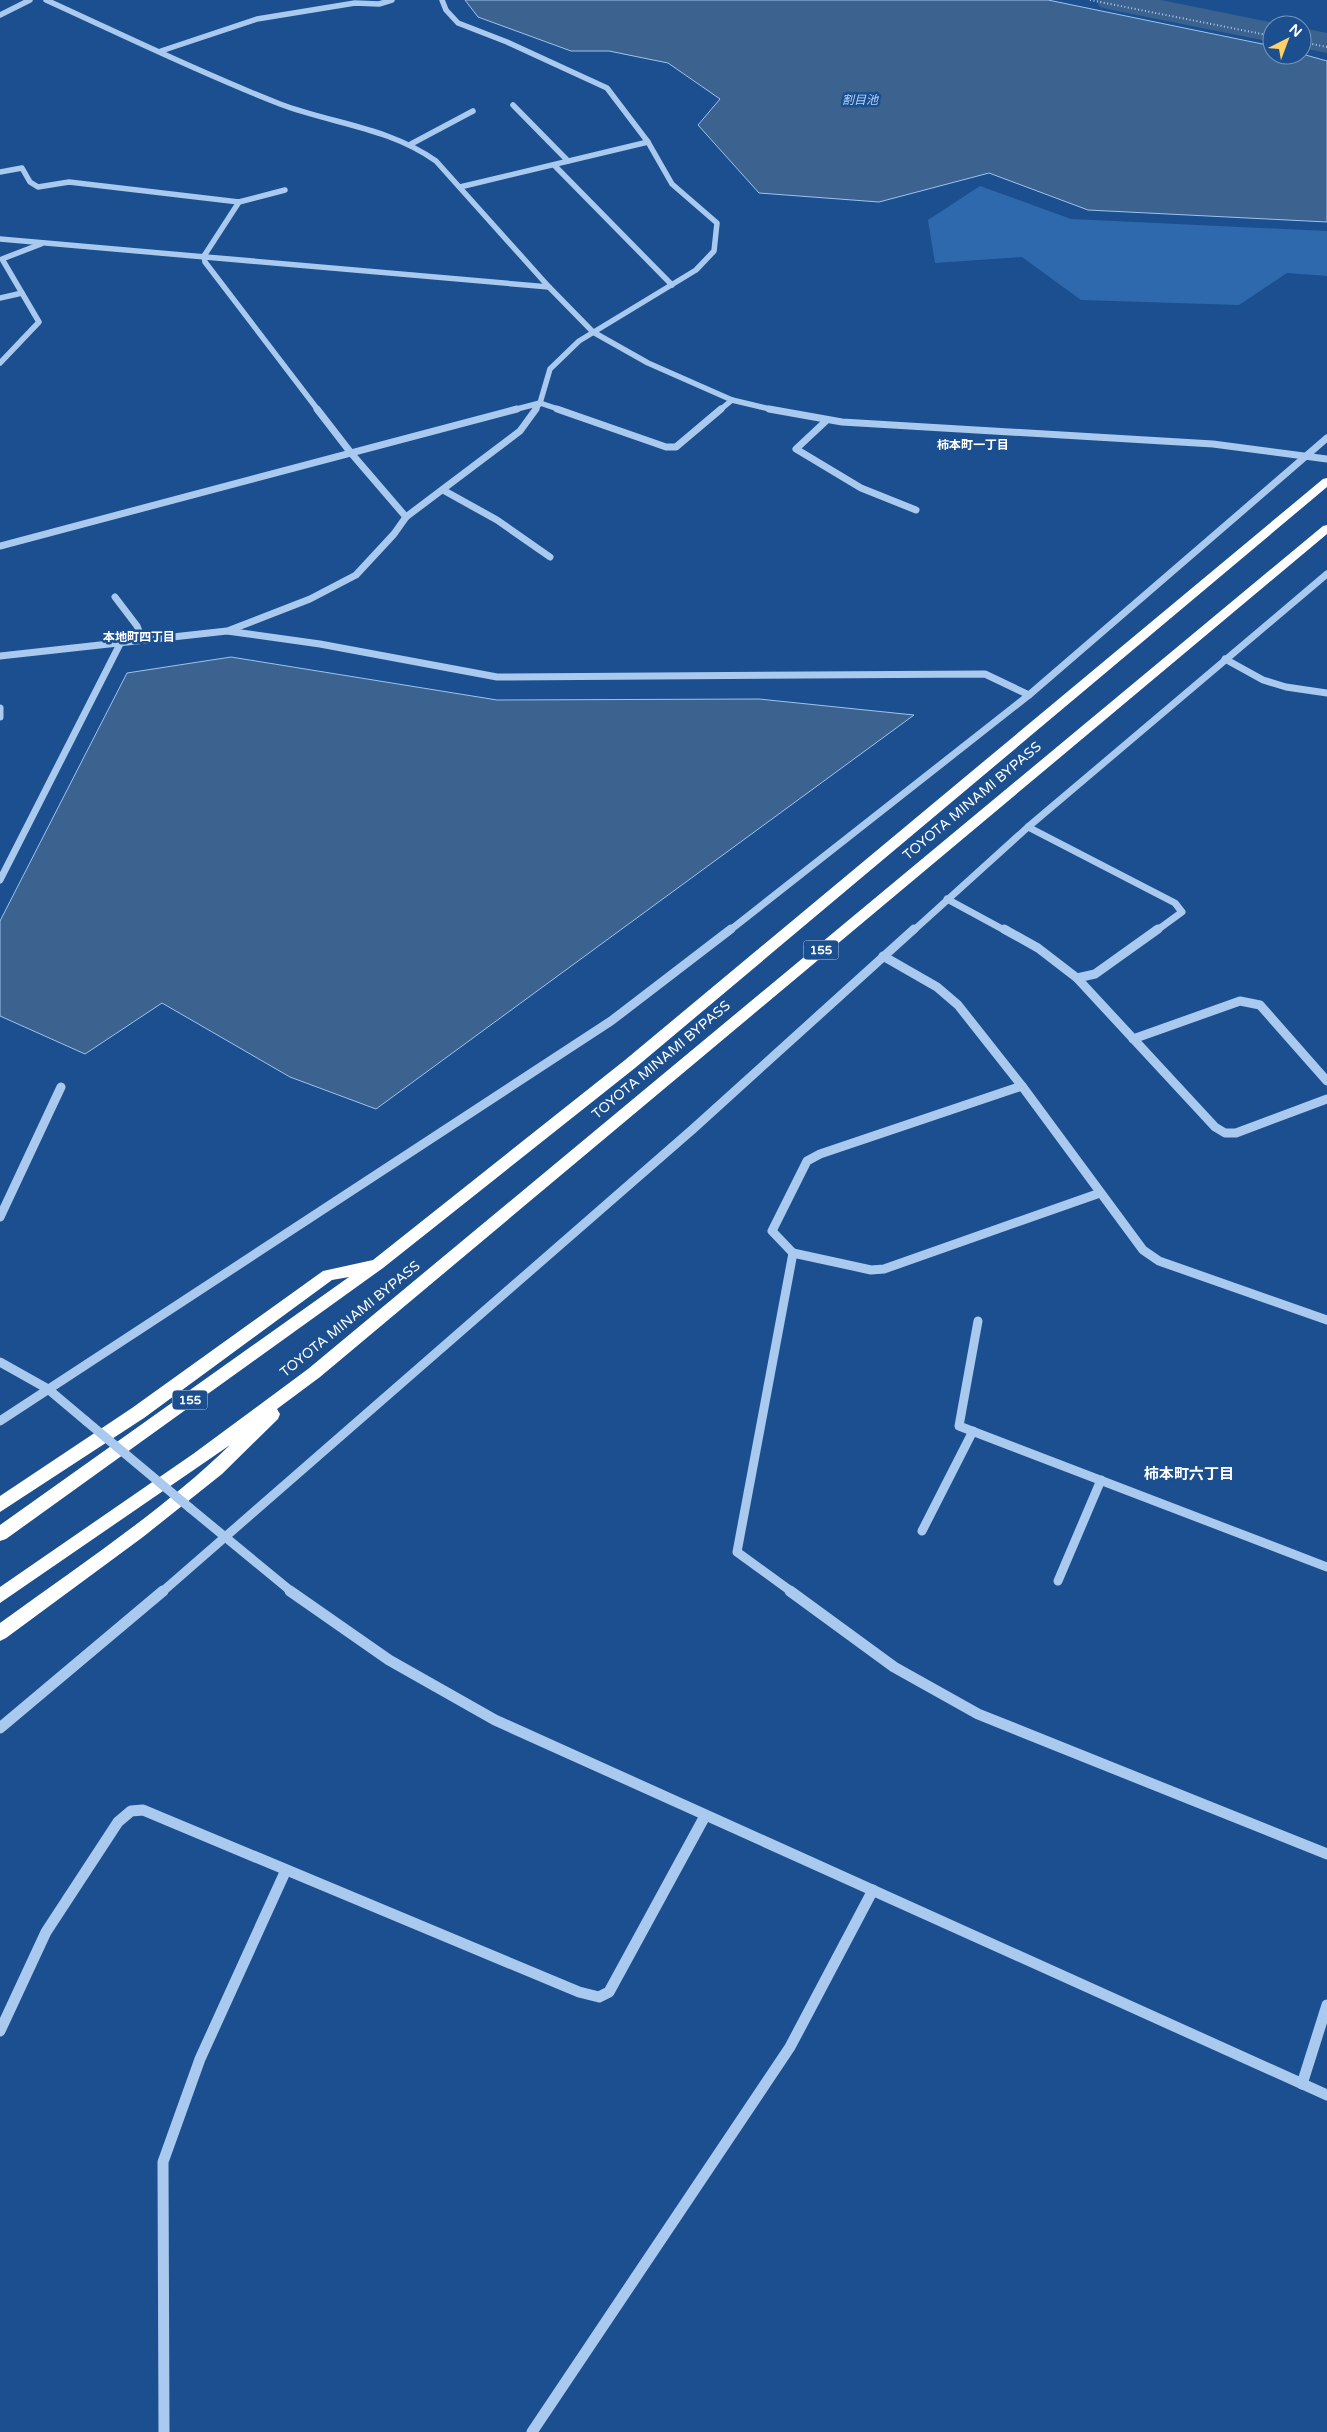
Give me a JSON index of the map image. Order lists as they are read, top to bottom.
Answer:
{
  "streets": {
    "highway": ["TOYOTA MINAMI BYPASS", "155"]
  },
  "crossings": [
    ["TOYOTA MINAMI BYPASS", "155"]
  ],
  "districts": ["柿本町一丁目", "本地町四丁目", "柿本町六丁目"],
  "water": ["割目池"],
  "north": "top right"
}
